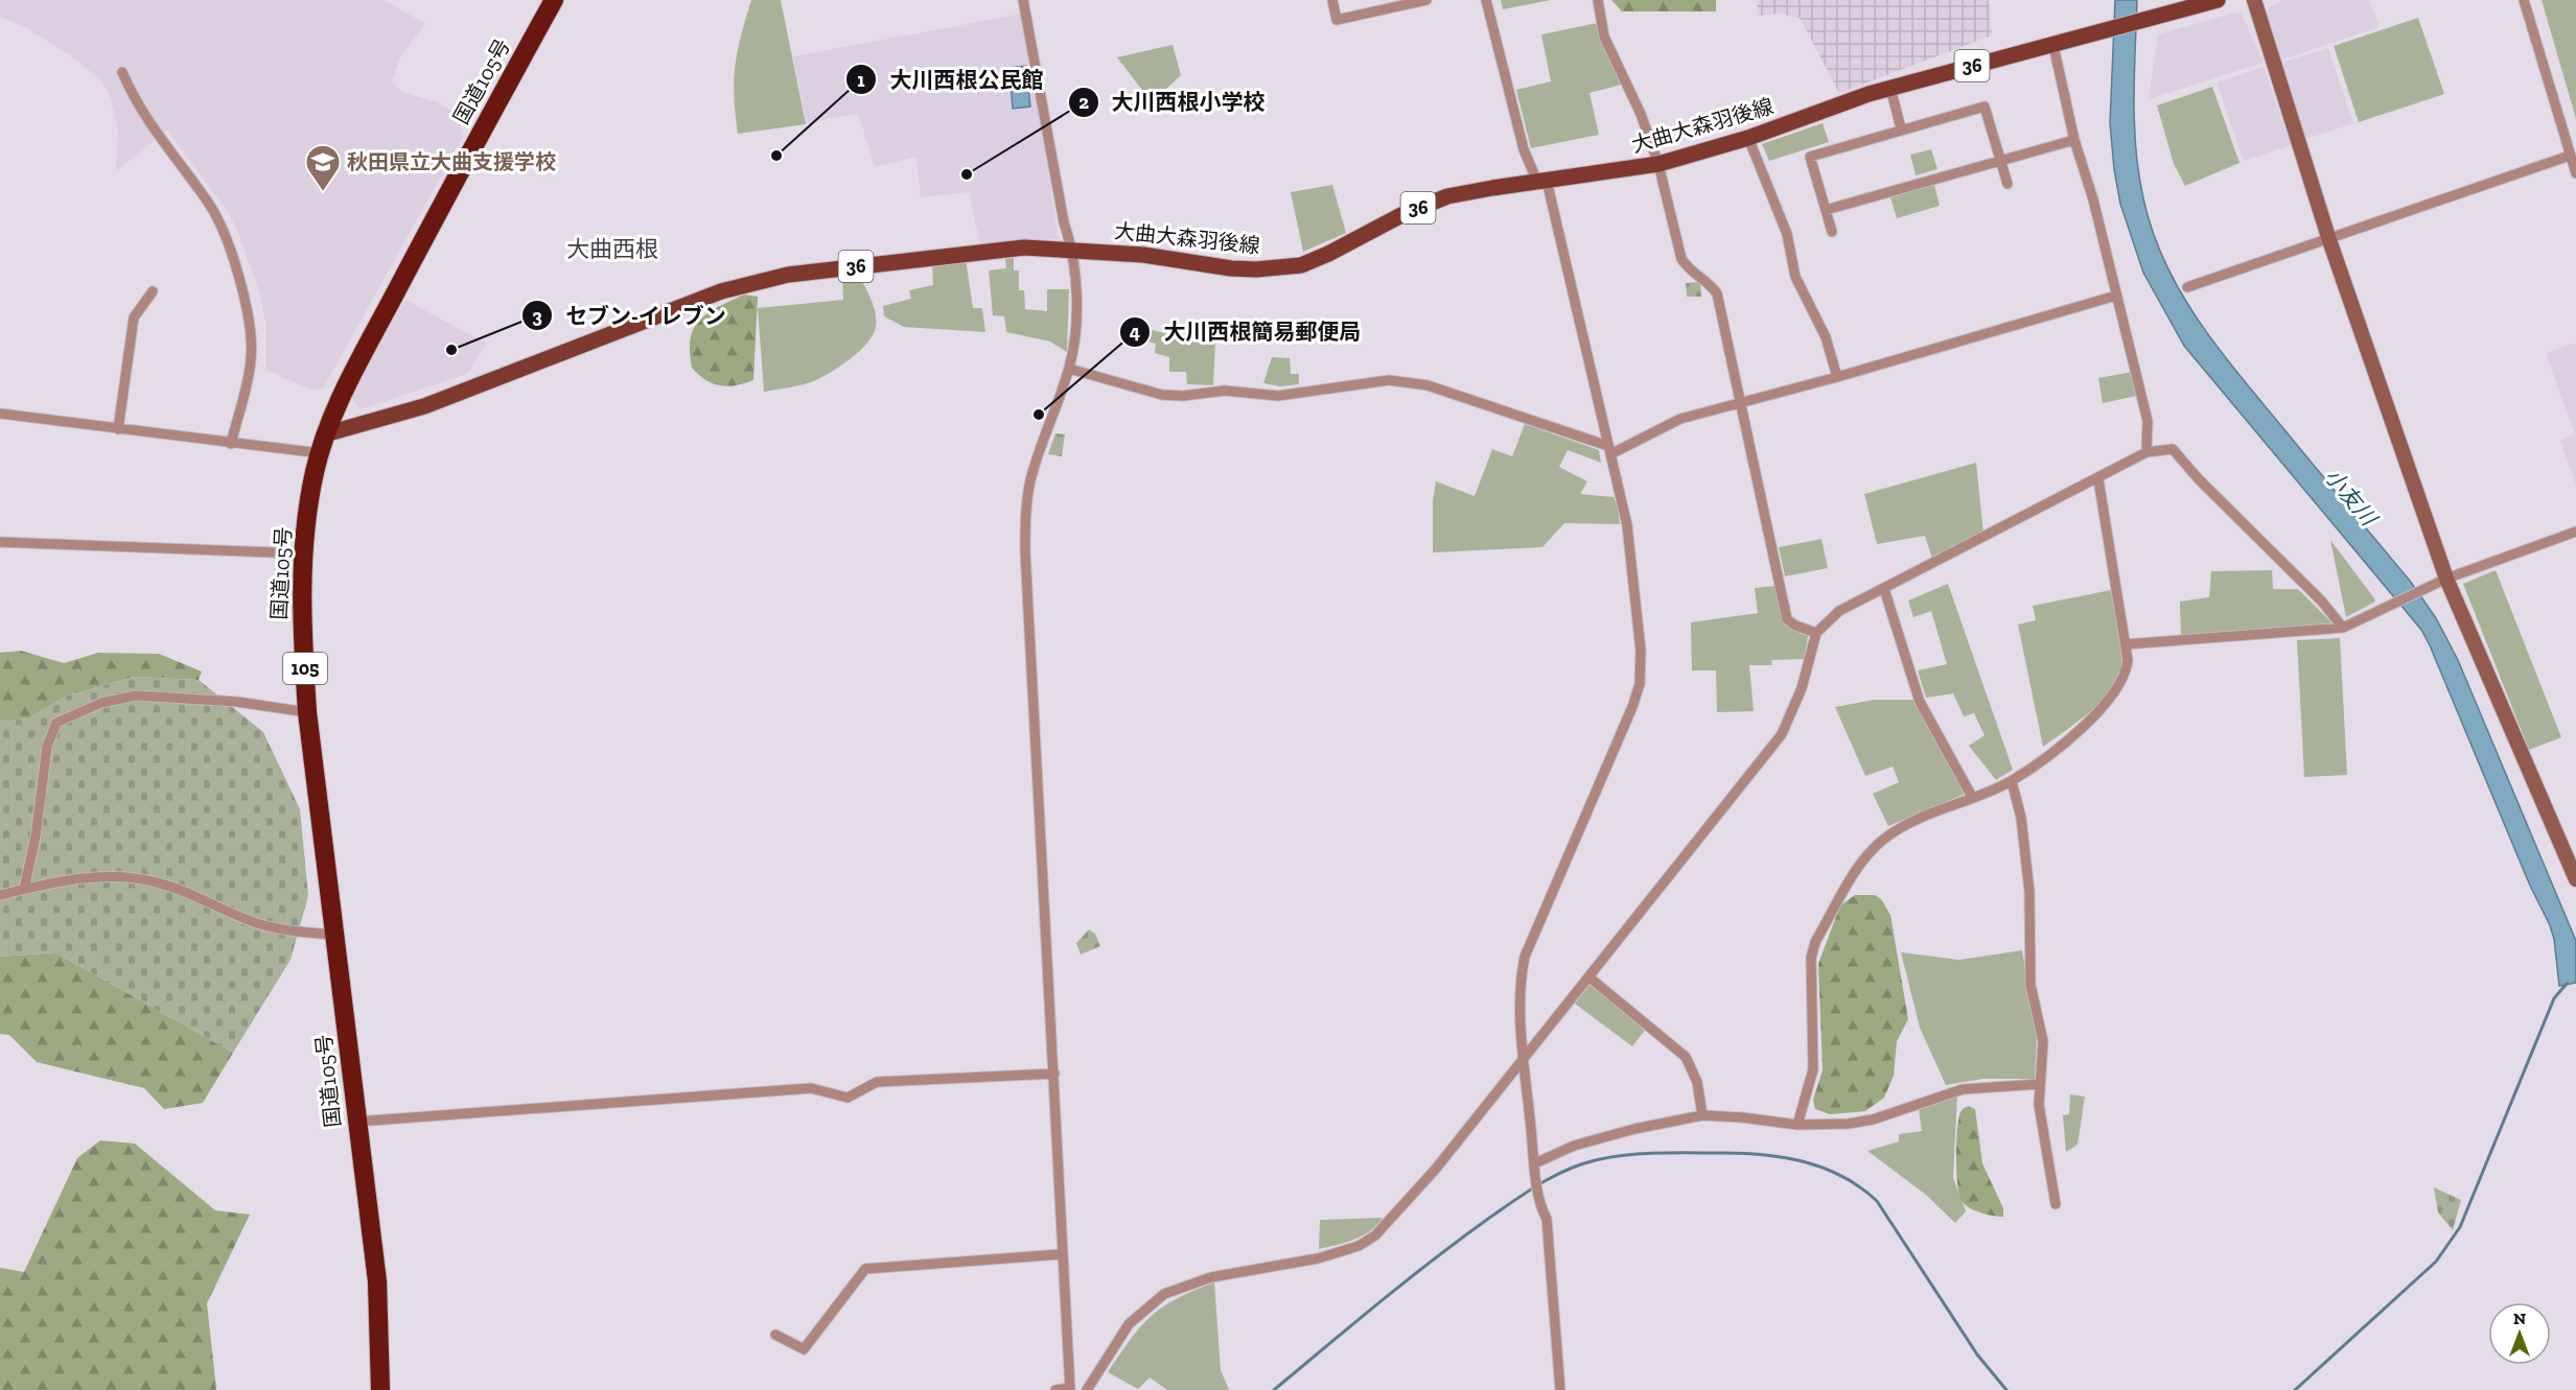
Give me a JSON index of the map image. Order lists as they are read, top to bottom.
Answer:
{
  "streets": {
    "highway": ["国道105号", "105"],
    "main road": ["36", "大曲大森羽後線"]
  },
  "crossings": [
    ["国道105号", "大曲大森羽後線"]
  ],
  "districts": ["大曲西根"],
  "water": ["小友川"],
  "places": {
    "other": [
      "大川西根公民館",
      "大川西根小学校",
      "セブン-イレブン",
      "大川西根簡易郵便局"
    ],
    "school or university": ["秋田県立大曲支援学校"]
  },
  "north": "top"
}
